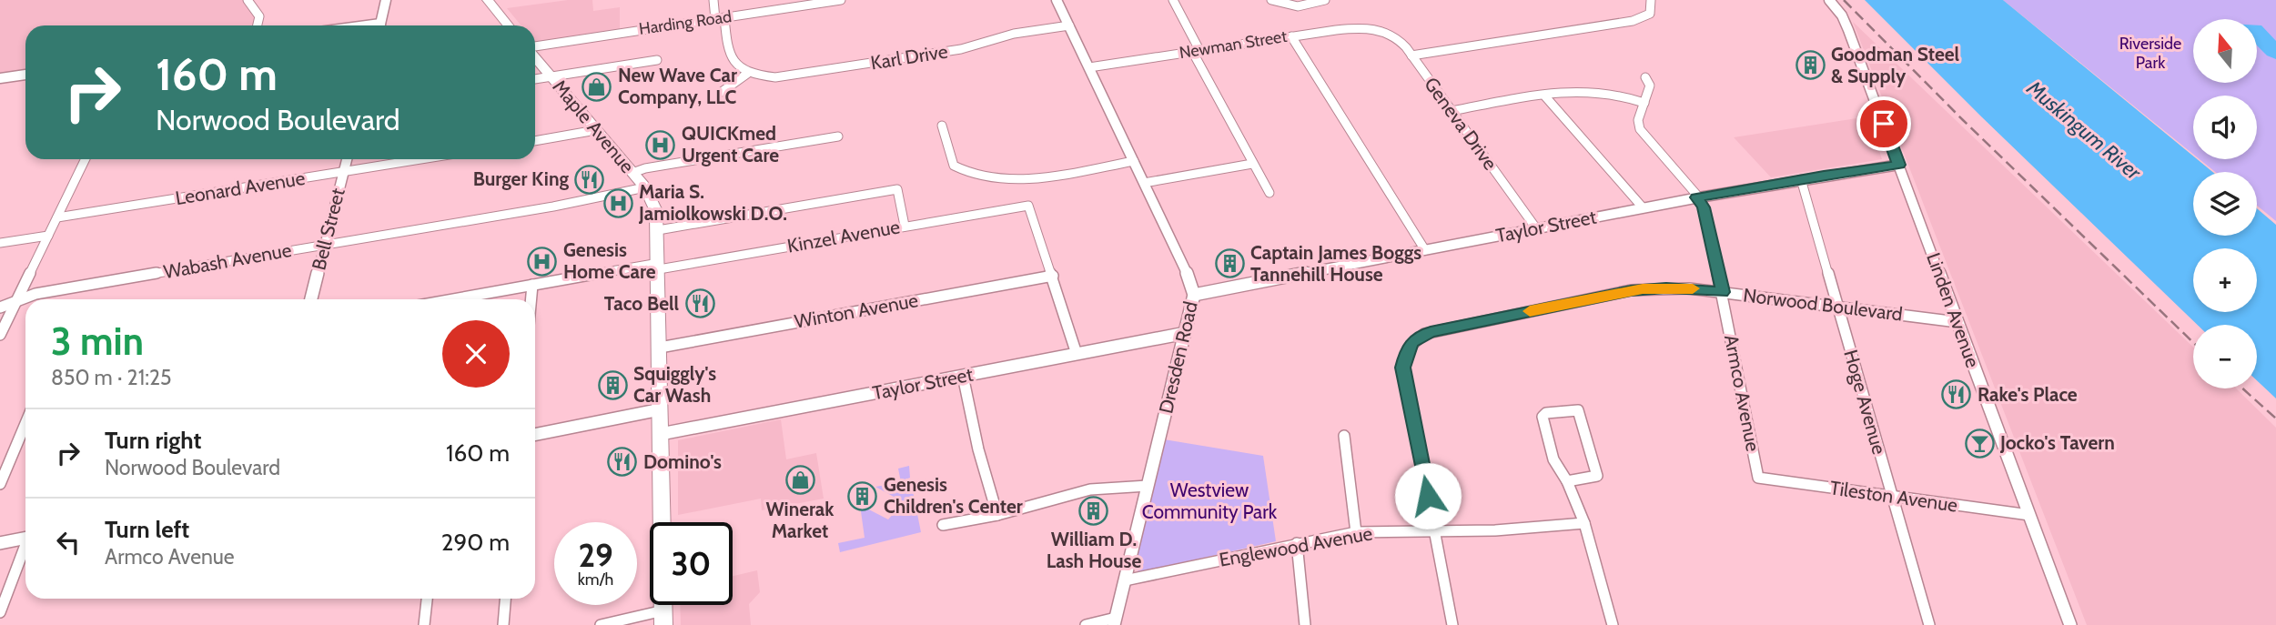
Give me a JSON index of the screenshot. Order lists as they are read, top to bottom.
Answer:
{
  "streets": {
    "main road": ["Maple Avenue"],
    "street": [
      "Harding Road",
      "Newman Street",
      "Karl Drive",
      "Geneva Drive",
      "Leonard Avenue",
      "Taylor Street",
      "Bell Street",
      "Kinzel Avenue",
      "Wabash Avenue",
      "Norwood Boulevard",
      "Linden Avenue",
      "Winton Avenue",
      "Dresden Road",
      "Armco Avenue",
      "Hoge Avenue",
      "Tileston Avenue",
      "Englewood Avenue"
    ]
  },
  "crossings": [
    ["Newman Street", "Geneva Drive"],
    ["Newman Street", "Dresden Road"],
    ["Karl Drive", "Dresden Road"],
    ["Geneva Drive", "Taylor Street"],
    ["Maple Avenue", "Taylor Street"],
    ["Maple Avenue", "Kinzel Avenue"],
    ["Maple Avenue", "Wabash Avenue"],
    ["Maple Avenue", "Winton Avenue"],
    ["Leonard Avenue", "Bell Street"],
    ["Taylor Street", "Linden Avenue"],
    ["Taylor Street", "Dresden Road"],
    ["Taylor Street", "Armco Avenue"],
    ["Taylor Street", "Hoge Avenue"],
    ["Bell Street", "Wabash Avenue"],
    ["Kinzel Avenue", "Winton Avenue"],
    ["Norwood Boulevard", "Linden Avenue"],
    ["Norwood Boulevard", "Armco Avenue"],
    ["Norwood Boulevard", "Hoge Avenue"],
    ["Norwood Boulevard", "Englewood Avenue"],
    ["Linden Avenue", "Tileston Avenue"],
    ["Dresden Road", "Englewood Avenue"],
    ["Armco Avenue", "Tileston Avenue"],
    ["Hoge Avenue", "Tileston Avenue"]
  ],
  "water": ["Muskingum River"],
  "parks": ["Riverside Park", "Westview Community Park"],
  "places": {
    "building": [
      "Goodman Steel & Supply",
      "Captain James Boggs Tannehill House",
      "Squiggly's Car Wash",
      "Genesis Children's Center",
      "William D. Lash House"
    ],
    "shop": ["New Wave Car Company, LLC", "Winerak Market"],
    "hospital": ["QUICKmed Urgent Care", "Maria S. Jamiolkowski D.O.", "Genesis Home Care"],
    "restaurant": [
      "Burger King",
      "Taco Bell",
      "Rake's Place",
      "Domino's"
    ],
    "bar": ["Jocko's Tavern"]
  },
  "north": "top",
  "page": {
    "map_buttons": ["+", "−"],
    "turn": ["160 m", "Norwood Boulevard"],
    "heading": ["3 min", "850 m · 21:25"],
    "list": [
      {
        "name": "Turn right",
        "note": "Norwood Boulevard",
        "value": "160 m"
      },
      {
        "name": "Turn left",
        "note": "Armco Avenue",
        "value": "290 m"
      }
    ],
    "speed": "29 km/h",
    "limit": "30"
  }
}
